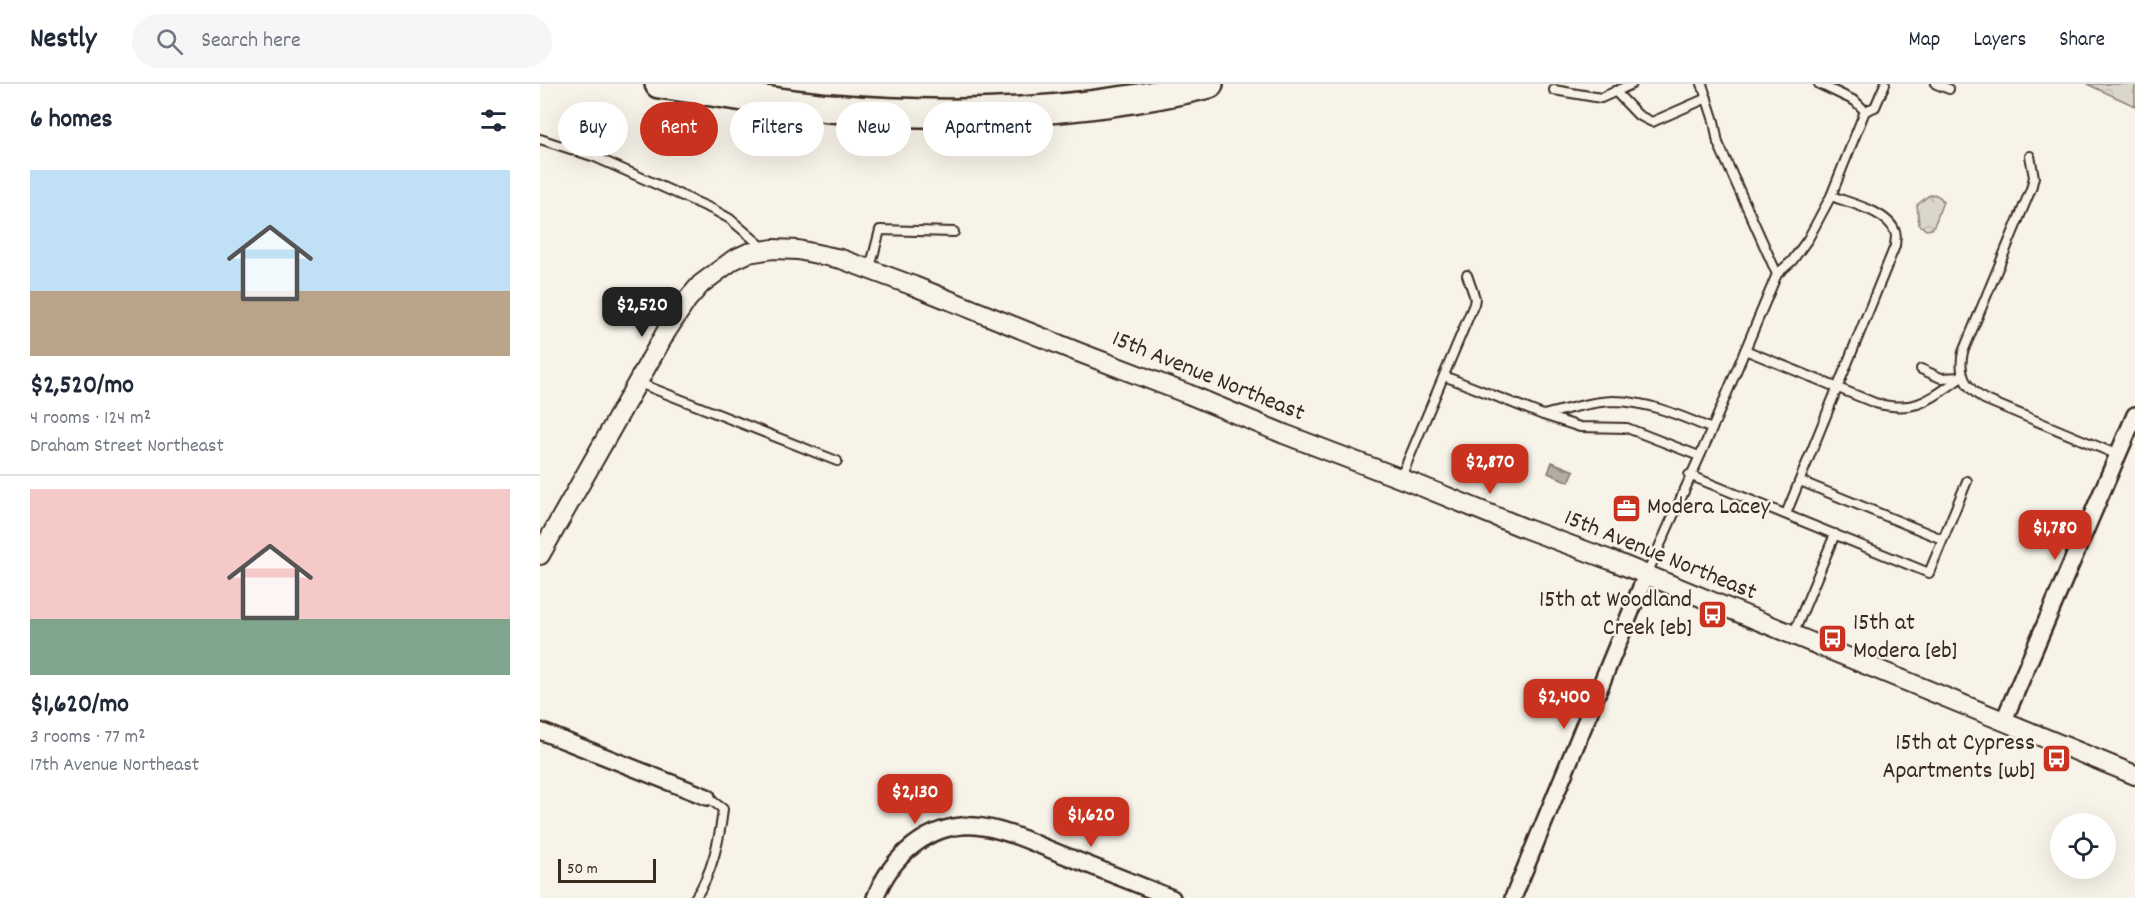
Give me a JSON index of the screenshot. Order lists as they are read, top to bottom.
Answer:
{
  "streets": {
    "street": ["15th Avenue Northeast"]
  },
  "places": {
    "office": ["Modera Lacey"],
    "bus stop": ["15th at Woodland Creek [eb]", "15th at Modera [eb]", "15th at Cypress Apartments [wb]"]
  },
  "scale_bar": "50 m",
  "page": {
    "header": "Nestly",
    "search": "Search here",
    "nav": ["Map", "Layers", "Share"],
    "heading": "6 homes",
    "chip": [
      "Buy",
      "Rent",
      "Filters",
      "New",
      "Apartment"
    ],
    "list": [
      {
        "name": "$2,520/mo",
        "note": "4 rooms · 124 m² · Draham Street Northeast"
      },
      {
        "name": "$1,620/mo",
        "note": "3 rooms · 77 m² · 17th Avenue Northeast"
      }
    ],
    "price": [
      "$2,520",
      "$2,870",
      "$1,780",
      "$2,400",
      "$2,130",
      "$1,620"
    ],
    "scale": "50 m"
  }
}
